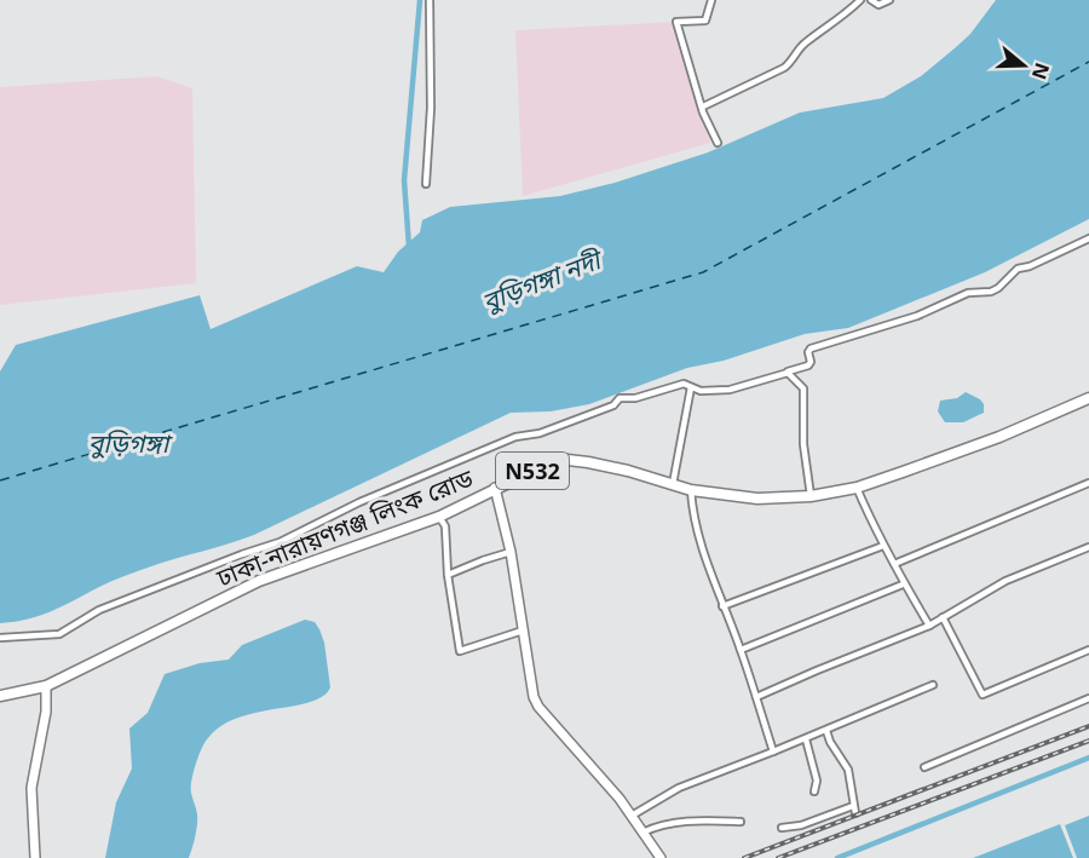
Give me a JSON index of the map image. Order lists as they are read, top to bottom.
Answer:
{
  "streets": {
    "highway": ["N532", "ঢাকা-নারায়ণগঞ্জ লিংক রোড"]
  },
  "water": ["বুড়িগঙ্গা নদী", "বুড়িগঙ্গা"],
  "north": "right"
}
